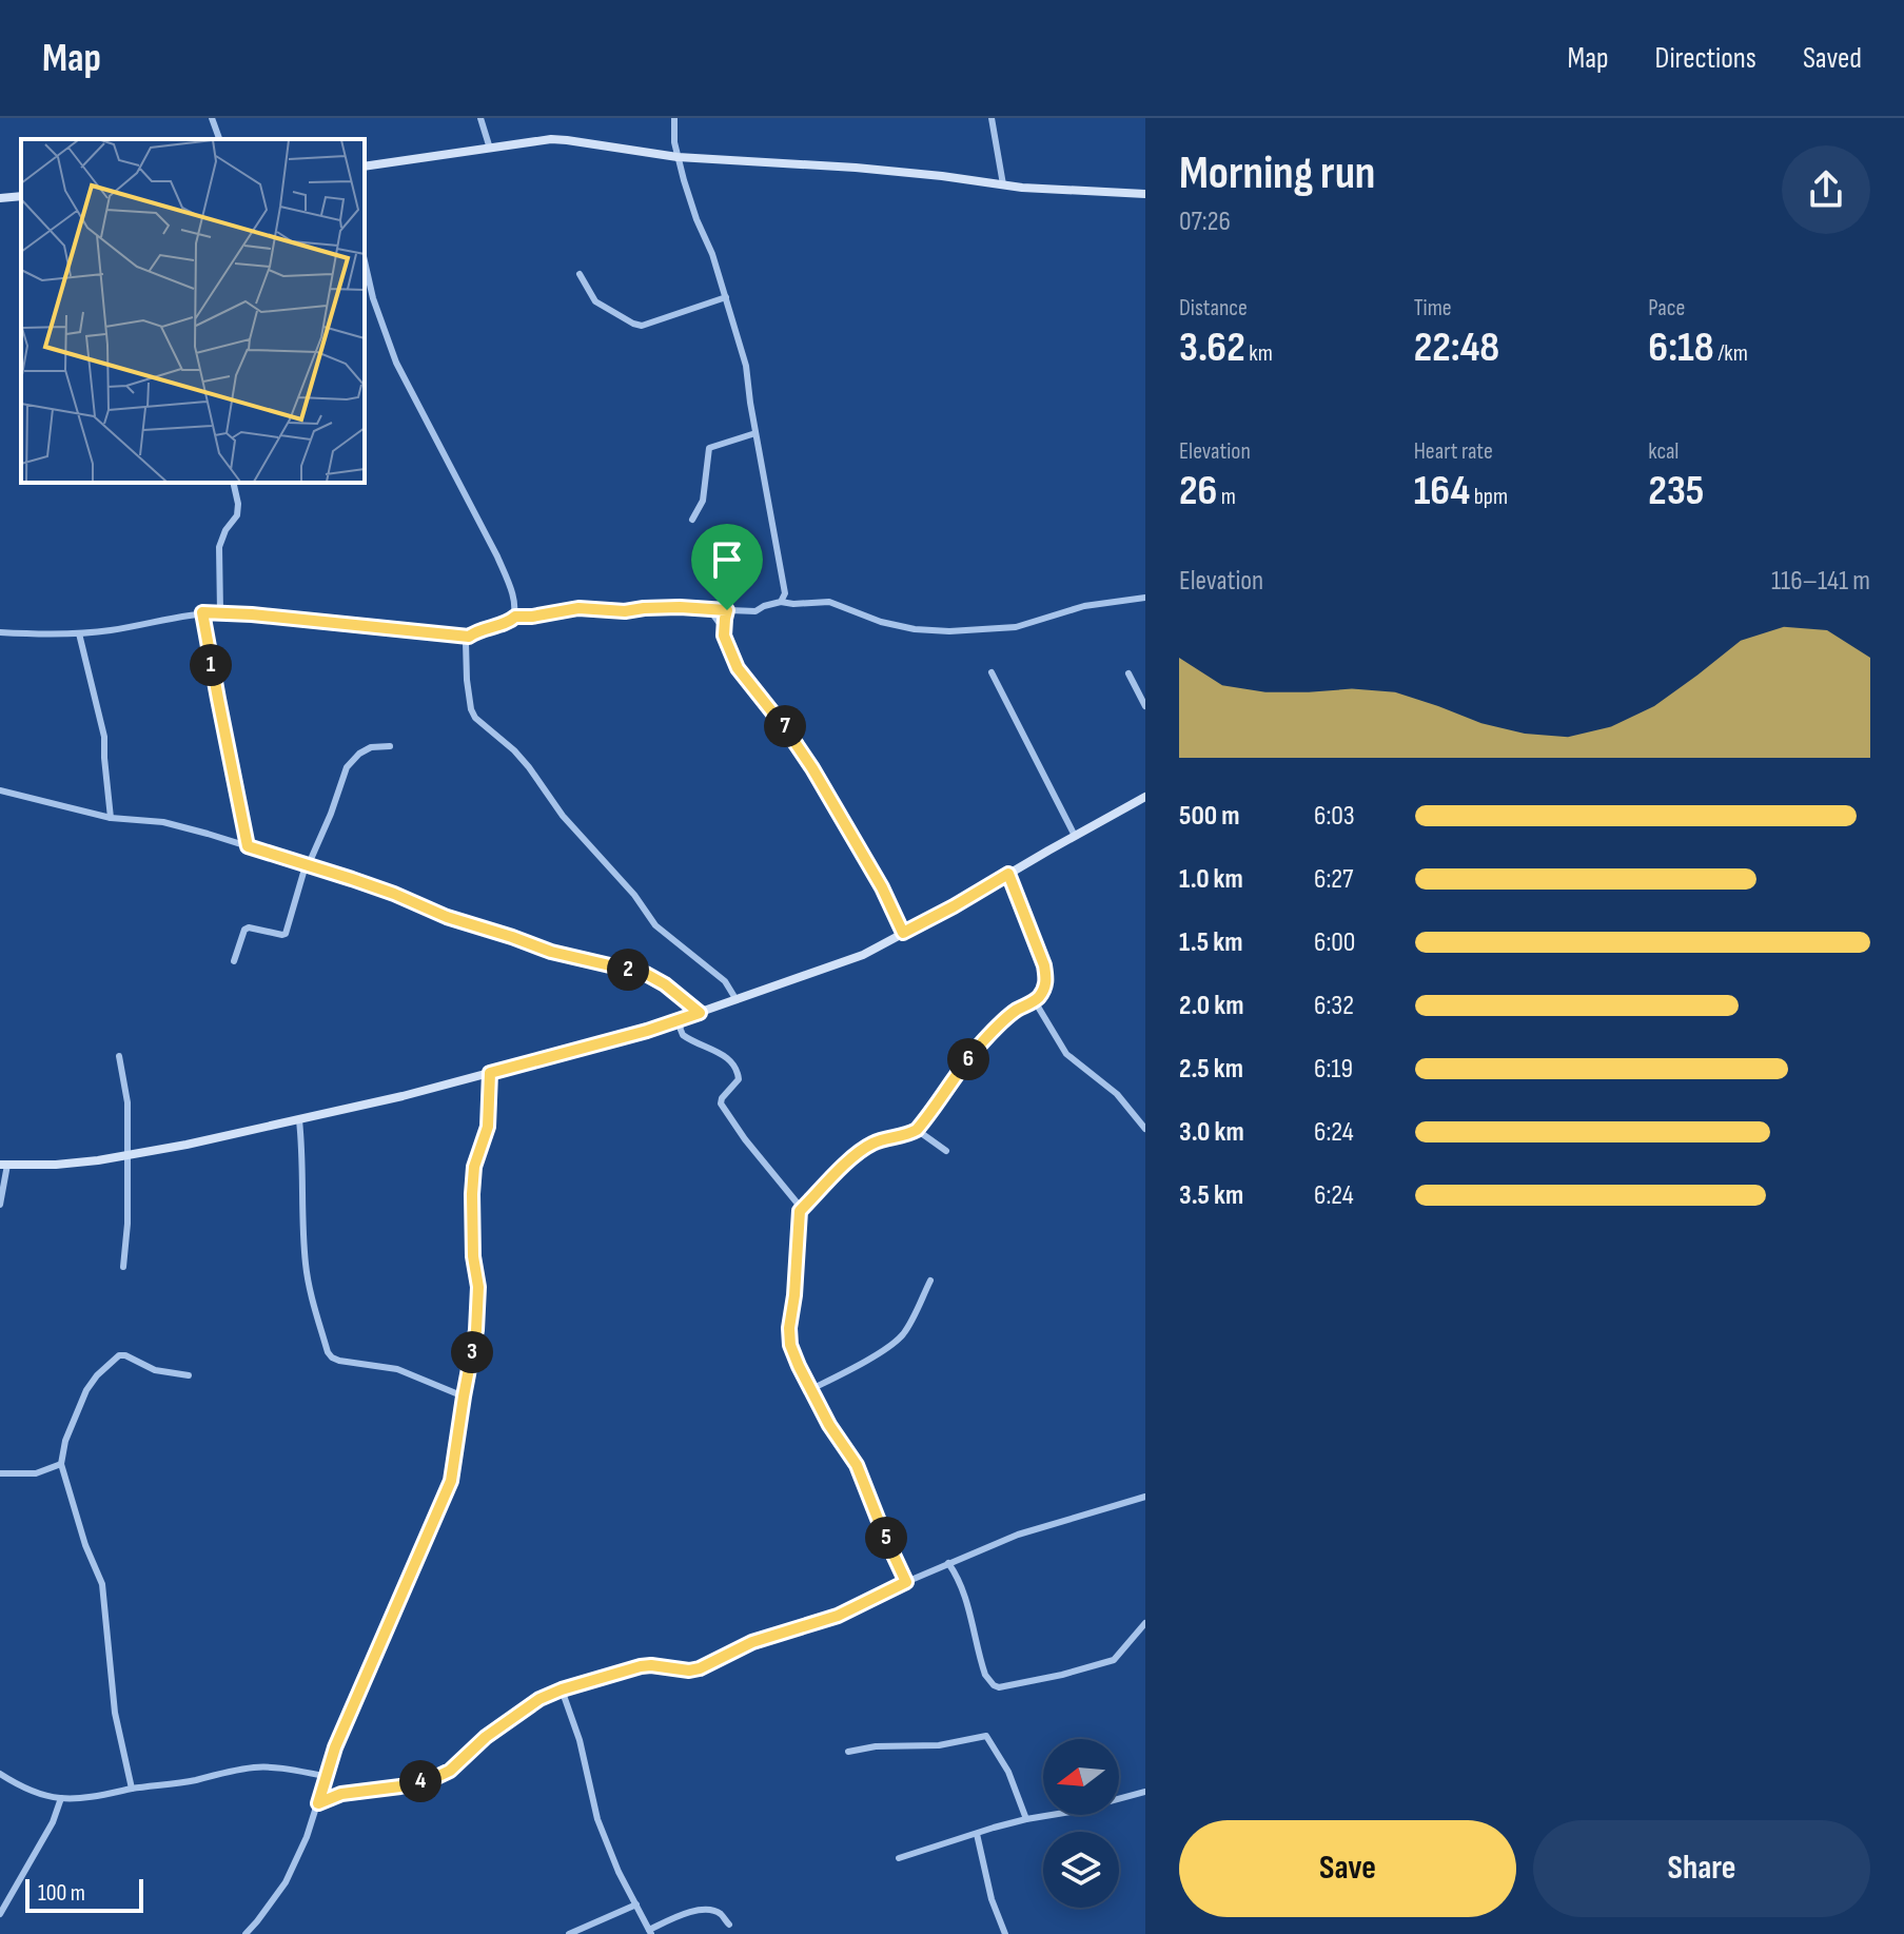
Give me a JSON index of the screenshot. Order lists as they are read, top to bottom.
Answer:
{
  "scale_bar": "100 m",
  "north": "left",
  "page": {
    "header": "Map",
    "nav": ["Map", "Directions", "Saved"],
    "heading": ["Morning run", "07:26"],
    "stats": [
      ["Distance", "3.62 km"],
      ["Time", "22:48"],
      ["Pace", "6:18 /km"],
      ["Elevation", "26 m"],
      ["Heart rate", "164 bpm"],
      ["kcal", "235"]
    ],
    "chart": ["Elevation", "116–141 m"],
    "pins": [
      "1",
      "7",
      "2",
      "6",
      "3",
      "5",
      "4"
    ],
    "list": [
      {
        "name": "500 m",
        "note": "6:03"
      },
      {
        "name": "1.0 km",
        "note": "6:27"
      },
      {
        "name": "1.5 km",
        "note": "6:00"
      },
      {
        "name": "2.0 km",
        "note": "6:32"
      },
      {
        "name": "2.5 km",
        "note": "6:19"
      },
      {
        "name": "3.0 km",
        "note": "6:24"
      },
      {
        "name": "3.5 km",
        "note": "6:24"
      }
    ],
    "buttons": ["Save", "Share"],
    "scale": "100 m"
  }
}
